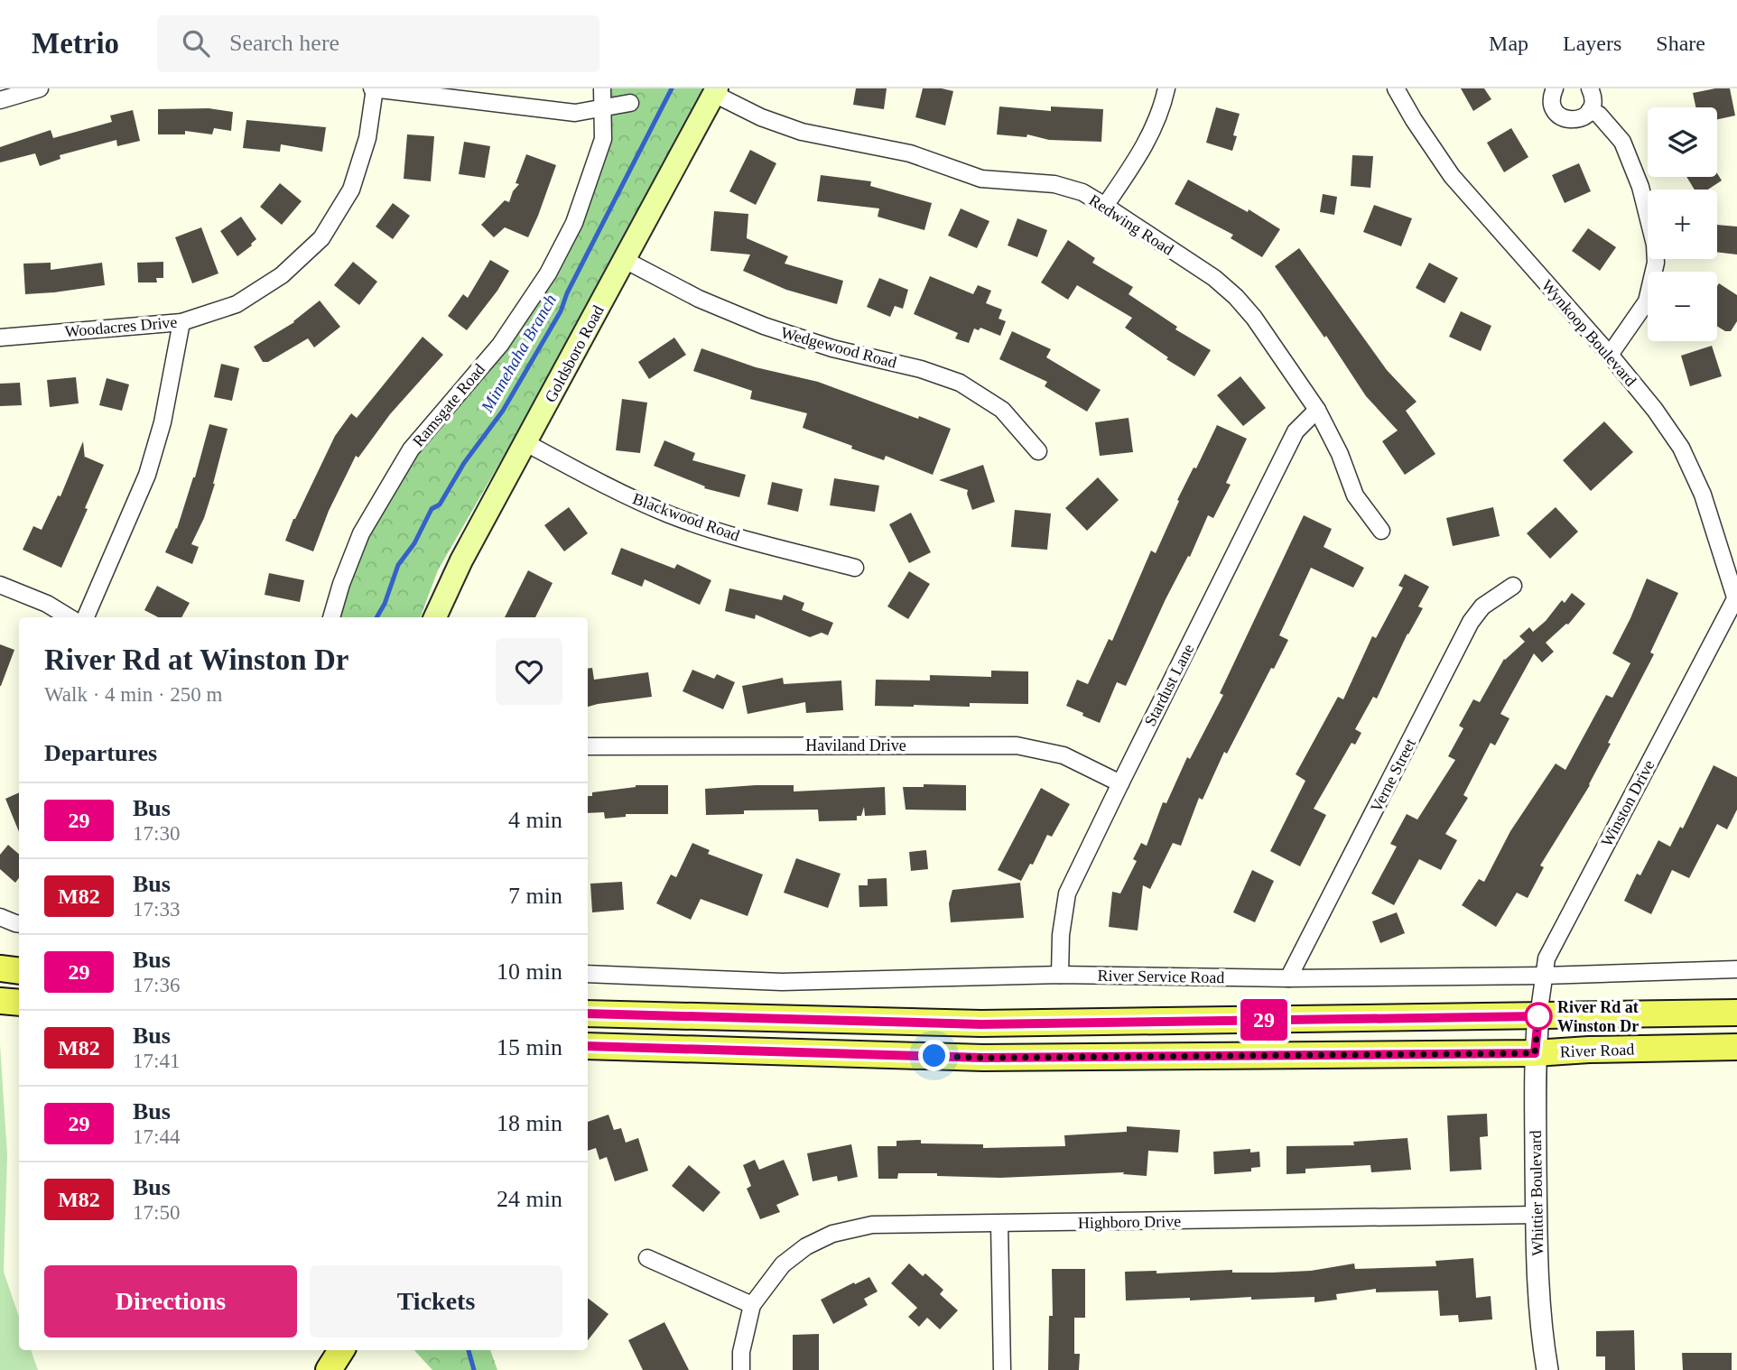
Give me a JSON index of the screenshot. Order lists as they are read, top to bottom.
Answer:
{
  "streets": {
    "main road": ["Goldsboro Road", "River Road"],
    "street": [
      "Redwing Road",
      "Woodacres Drive",
      "Wynkoop Boulevard",
      "Wedgewood Road",
      "Ramsgate Road",
      "Blackwood Road",
      "Stardust Lane",
      "Haviland Drive",
      "Verne Street",
      "Winston Drive",
      "River Service Road",
      "Whittier Boulevard",
      "Highboro Drive"
    ]
  },
  "crossings": [
    ["Redwing Road", "Goldsboro Road"],
    ["Redwing Road", "Stardust Lane"],
    ["Wynkoop Boulevard", "Winston Drive"],
    ["Wedgewood Road", "Goldsboro Road"],
    ["Goldsboro Road", "Blackwood Road"],
    ["Stardust Lane", "Haviland Drive"],
    ["Stardust Lane", "River Service Road"],
    ["Verne Street", "River Service Road"],
    ["Winston Drive", "River Service Road"],
    ["Winston Drive", "Whittier Boulevard"],
    ["River Road", "Whittier Boulevard"],
    ["Whittier Boulevard", "Highboro Drive"]
  ],
  "water": ["Minnehaha Branch"],
  "places": ["River Rd at Winston Dr"],
  "lines": ["bus line 29"],
  "page": {
    "header": "Metrio",
    "search": "Search here",
    "nav": ["Map", "Layers", "Share"],
    "on_map": "29",
    "map_buttons": ["+", "−"],
    "heading": [
      ["River Rd at Winston Dr", "Walk · 4 min · 250 m"],
      "Departures"
    ],
    "list": [
      {
        "mark": "29",
        "name": "Bus",
        "note": "17:30",
        "value": "4 min"
      },
      {
        "mark": "M82",
        "name": "Bus",
        "note": "17:33",
        "value": "7 min"
      },
      {
        "mark": "29",
        "name": "Bus",
        "note": "17:36",
        "value": "10 min"
      },
      {
        "mark": "M82",
        "name": "Bus",
        "note": "17:41",
        "value": "15 min"
      },
      {
        "mark": "29",
        "name": "Bus",
        "note": "17:44",
        "value": "18 min"
      },
      {
        "mark": "M82",
        "name": "Bus",
        "note": "17:50",
        "value": "24 min"
      }
    ],
    "buttons": ["Directions", "Tickets"]
  }
}
